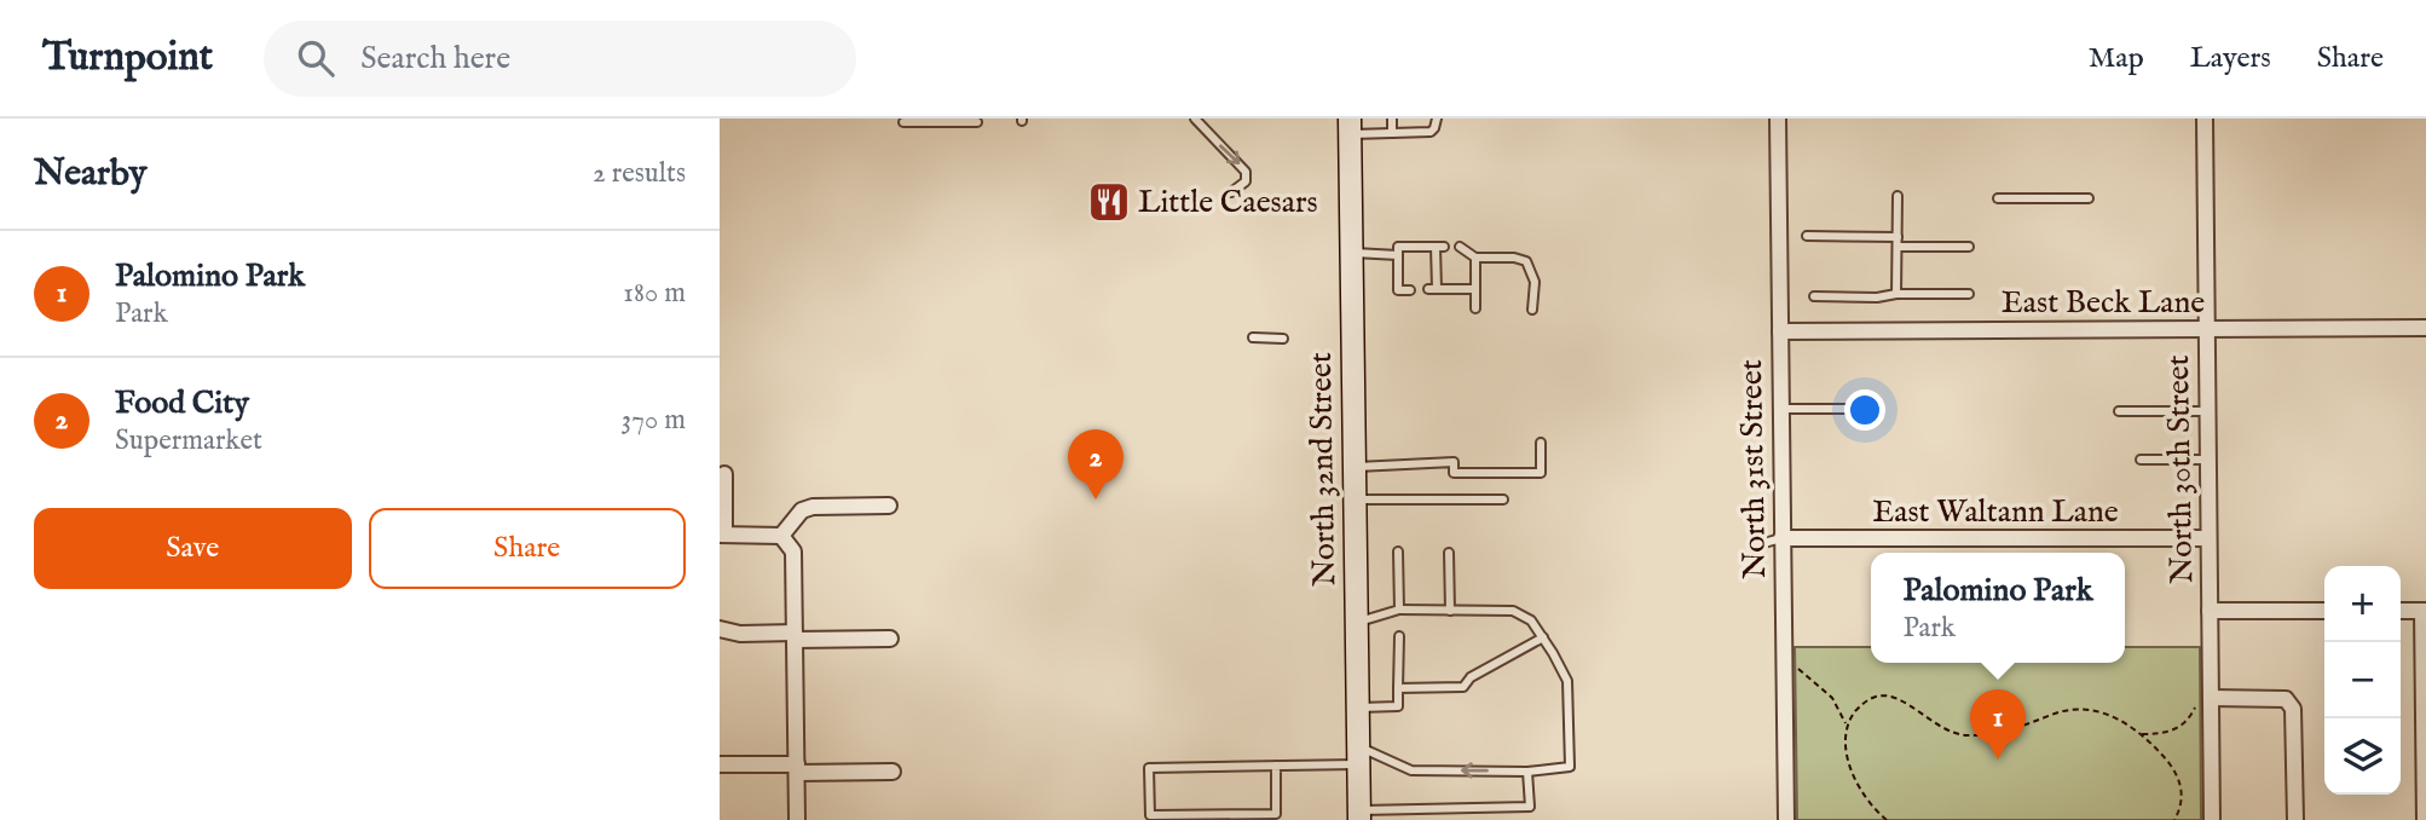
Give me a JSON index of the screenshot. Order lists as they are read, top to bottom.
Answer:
{
  "streets": {
    "main road": ["North 32nd Street"],
    "street": [
      "East Beck Lane",
      "North 31st Street",
      "North 30th Street",
      "East Waltann Lane"
    ]
  },
  "crossings": [
    ["East Beck Lane", "North 31st Street"],
    ["East Beck Lane", "North 30th Street"],
    ["North 31st Street", "East Waltann Lane"],
    ["North 30th Street", "East Waltann Lane"]
  ],
  "places": {
    "restaurant": ["Little Caesars"]
  },
  "page": {
    "header": "Turnpoint",
    "search": "Search here",
    "nav": ["Map", "Layers", "Share"],
    "heading": ["Nearby", "2 results"],
    "list": [
      {
        "mark": "1",
        "name": "Palomino Park",
        "note": "Park",
        "value": "180 m"
      },
      {
        "mark": "2",
        "name": "Food City",
        "note": "Supermarket",
        "value": "370 m"
      }
    ],
    "pins": ["2", "1"],
    "buttons": ["Save", "Share"],
    "popup": ["Palomino Park", "Park"],
    "map_buttons": ["+", "−"]
  }
}
